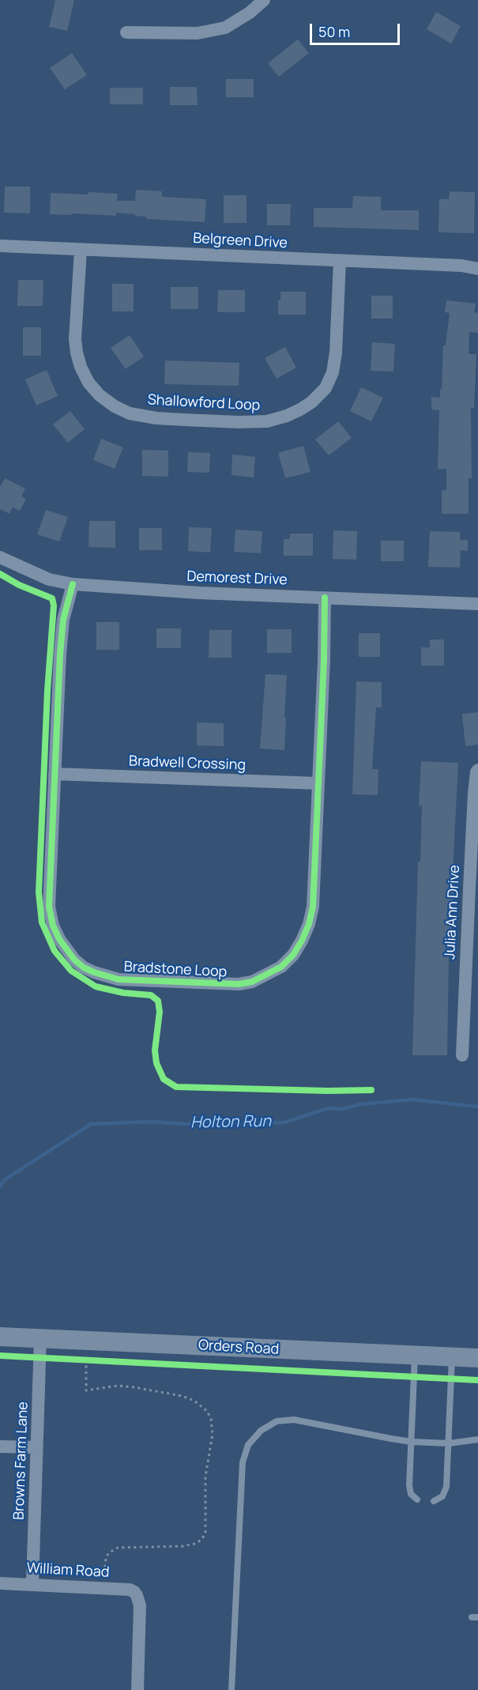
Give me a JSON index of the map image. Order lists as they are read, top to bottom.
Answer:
{
  "streets": {
    "street": [
      "Belgreen Drive",
      "Shallowford Loop",
      "Demorest Drive",
      "Bradwell Crossing",
      "Julia Ann Drive",
      "Bradstone Loop",
      "Orders Road",
      "Browns Farm Lane",
      "William Road"
    ]
  },
  "crossings": [
    ["Belgreen Drive", "Shallowford Loop"],
    ["Demorest Drive", "Bradstone Loop"],
    ["Bradwell Crossing", "Bradstone Loop"],
    ["Orders Road", "Browns Farm Lane"],
    ["Browns Farm Lane", "William Road"]
  ],
  "water": ["Holton Run"],
  "scale_bar": "50 m"
}
